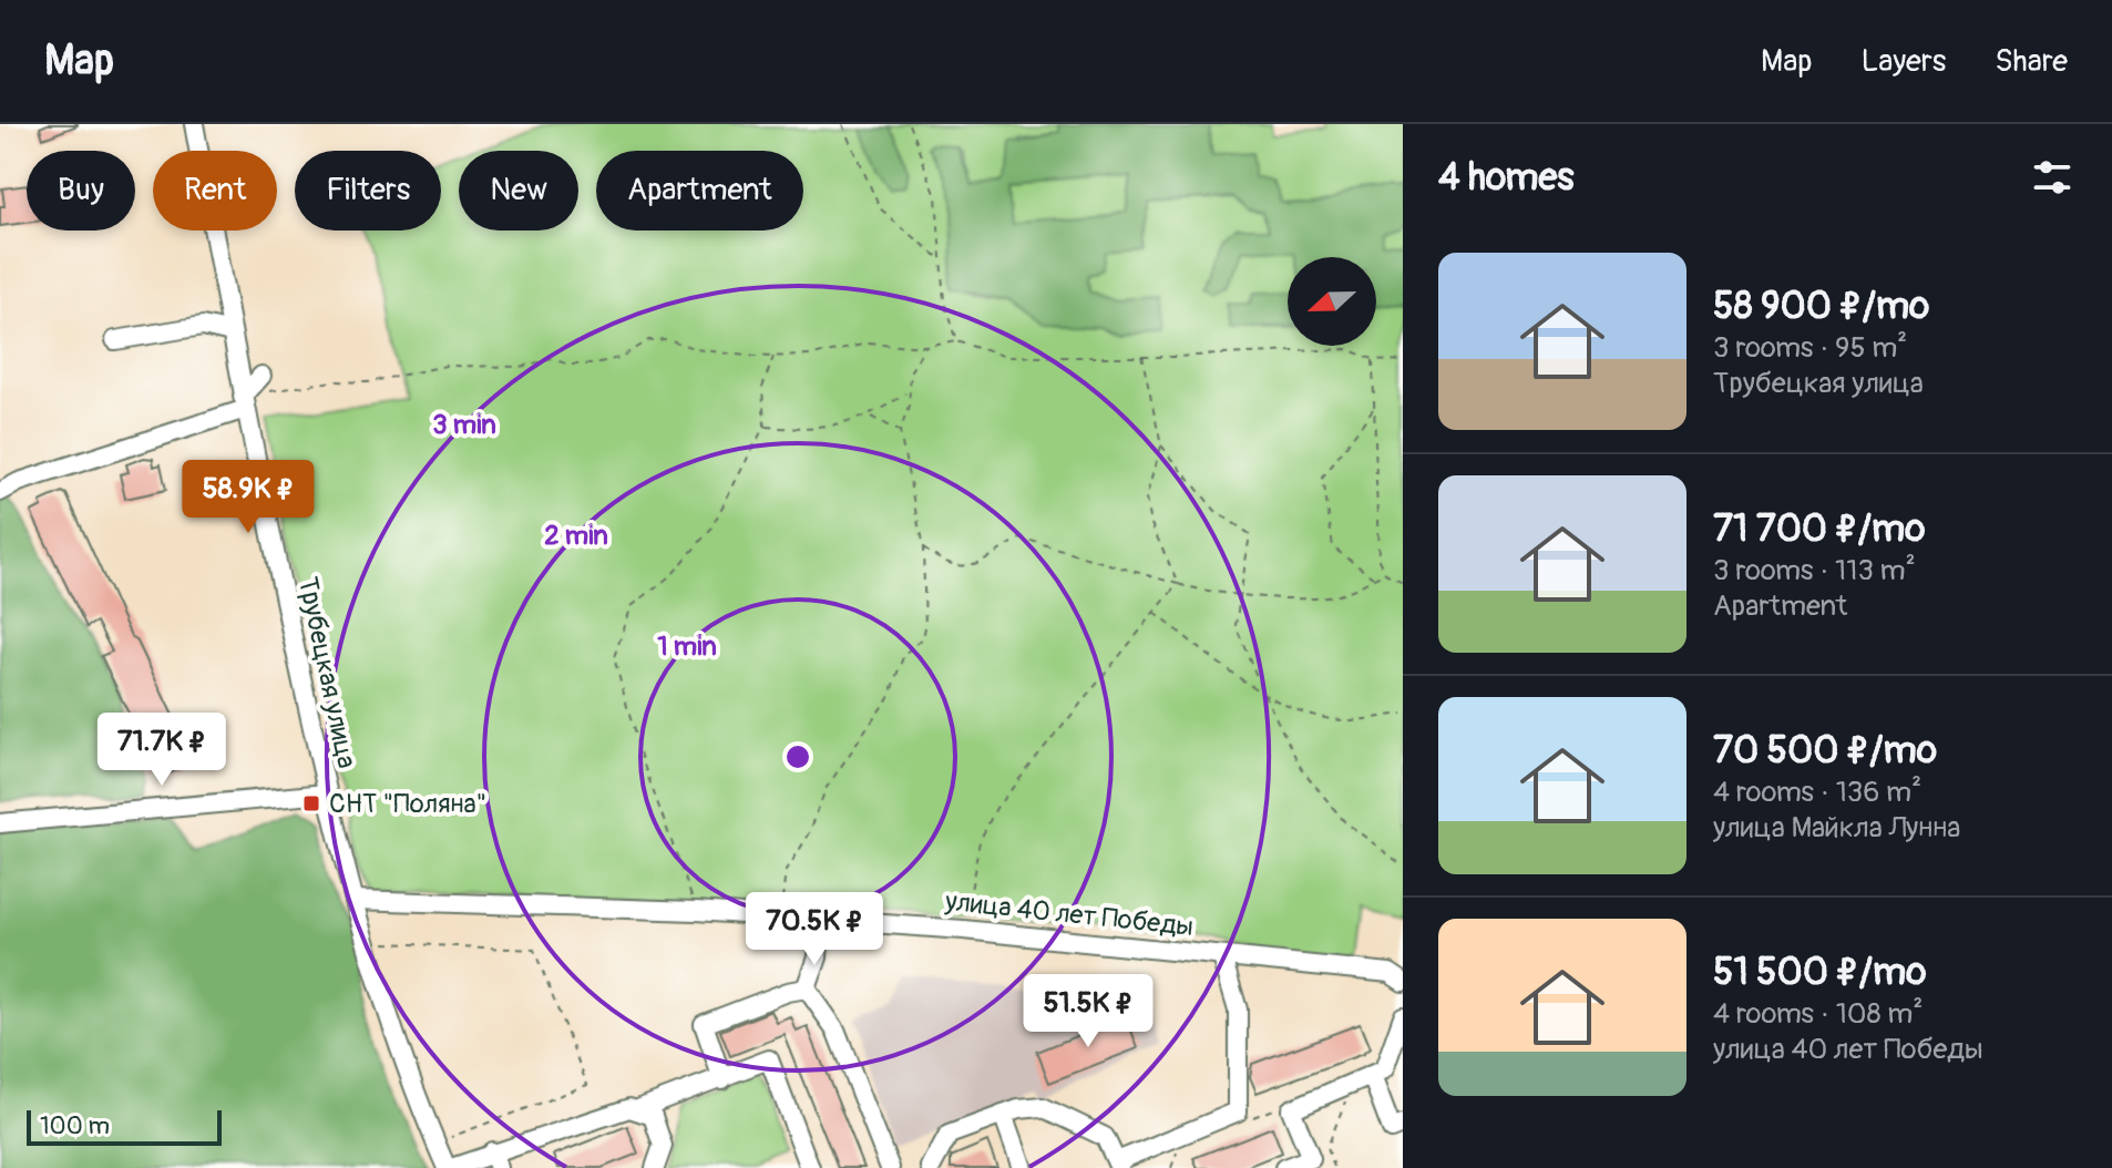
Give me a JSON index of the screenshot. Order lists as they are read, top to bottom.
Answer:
{
  "streets": {
    "street": ["Трубецкая улица", "улица 40 лет Победы"]
  },
  "crossings": [
    ["Трубецкая улица", "улица 40 лет Победы"]
  ],
  "places": {
    "transit": ["СНТ \"Поляна\""]
  },
  "scale_bar": "100 m",
  "north": "left",
  "page": {
    "header": "Map",
    "nav": ["Map", "Layers", "Share"],
    "heading": "4 homes",
    "chip": [
      "Buy",
      "Rent",
      "Filters",
      "New",
      "Apartment"
    ],
    "list": [
      {
        "name": "58 900 ₽/mo",
        "note": "3 rooms · 95 m² · Трубецкая улица"
      },
      {
        "name": "71 700 ₽/mo",
        "note": "3 rooms · 113 m² · Apartment"
      },
      {
        "name": "70 500 ₽/mo",
        "note": "4 rooms · 136 m² · улица Майкла Лунна"
      },
      {
        "name": "51 500 ₽/mo",
        "note": "4 rooms · 108 m² · улица 40 лет Победы"
      }
    ],
    "price": [
      "58.9K ₽",
      "71.7K ₽",
      "70.5K ₽",
      "51.5K ₽"
    ],
    "scale": "100 m"
  },
  "rings": ["3 min", "2 min", "1 min"]
}
